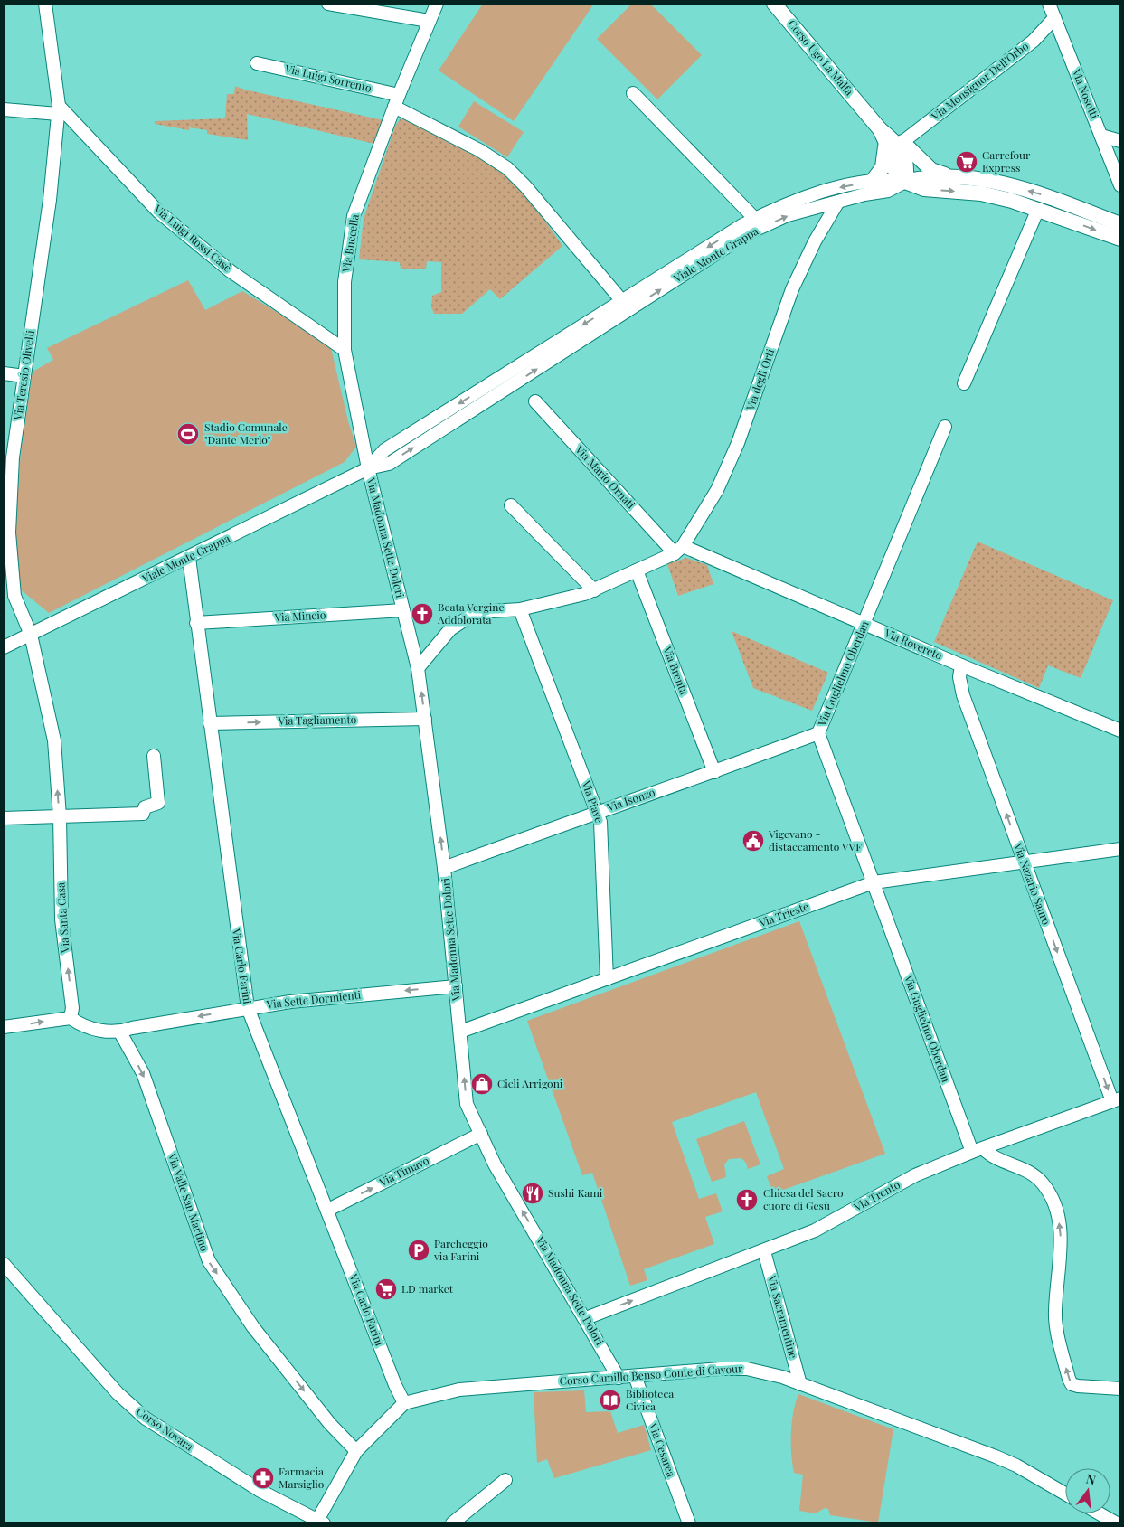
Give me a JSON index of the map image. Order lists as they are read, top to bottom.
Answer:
{
  "streets": {
    "main road": ["Corso Ugo La Malfa"],
    "street": [
      "Via Luigi Sorrento",
      "Via Monsignor Dell'Orbo",
      "Via Nosotti",
      "Via Luigi Rossi Casè",
      "Via Buccella",
      "Viale Monte Grappa",
      "Via Teresio Olivelli",
      "Via degli Orti",
      "Via Mario Ornati",
      "Via Madonna Sette Dolori",
      "Via Mincio",
      "Via Rovereto",
      "Via Brenta",
      "Via Guglielmo Oberdan",
      "Via Tagliamento",
      "Via Isonzo",
      "Via Piave",
      "Via Nazario Sauro",
      "Via Trieste",
      "Via Santa Casa",
      "Via Carlo Farini",
      "Via Sette Dormienti",
      "Via Timavo",
      "Via Trento",
      "Via Valle San Martino",
      "Via Sacramentine",
      "Corso Camillo Benso Conte di Cavour",
      "Corso Novara",
      "Via Cesarea"
    ]
  },
  "crossings": [
    ["Corso Ugo La Malfa", "Via Monsignor Dell'Orbo"],
    ["Corso Ugo La Malfa", "Viale Monte Grappa"],
    ["Via Luigi Sorrento", "Via Buccella"],
    ["Via Monsignor Dell'Orbo", "Via Nosotti"],
    ["Via Luigi Rossi Casè", "Via Buccella"],
    ["Via Luigi Rossi Casè", "Via Teresio Olivelli"],
    ["Via Buccella", "Viale Monte Grappa"],
    ["Via Buccella", "Via Madonna Sette Dolori"],
    ["Viale Monte Grappa", "Via Teresio Olivelli"],
    ["Viale Monte Grappa", "Via degli Orti"],
    ["Viale Monte Grappa", "Via Madonna Sette Dolori"],
    ["Viale Monte Grappa", "Via Santa Casa"],
    ["Viale Monte Grappa", "Via Carlo Farini"],
    ["Via Teresio Olivelli", "Via Santa Casa"],
    ["Via degli Orti", "Via Mario Ornati"],
    ["Via degli Orti", "Via Rovereto"],
    ["Via Mario Ornati", "Via Rovereto"],
    ["Via Madonna Sette Dolori", "Via Mincio"],
    ["Via Madonna Sette Dolori", "Via Tagliamento"],
    ["Via Madonna Sette Dolori", "Via Isonzo"],
    ["Via Madonna Sette Dolori", "Via Trieste"],
    ["Via Madonna Sette Dolori", "Via Sette Dormienti"],
    ["Via Madonna Sette Dolori", "Via Timavo"],
    ["Via Madonna Sette Dolori", "Via Trento"],
    ["Via Madonna Sette Dolori", "Corso Camillo Benso Conte di Cavour"],
    ["Via Mincio", "Via Carlo Farini"],
    ["Via Rovereto", "Via Guglielmo Oberdan"],
    ["Via Rovereto", "Via Nazario Sauro"],
    ["Via Brenta", "Via Isonzo"],
    ["Via Guglielmo Oberdan", "Via Isonzo"],
    ["Via Guglielmo Oberdan", "Via Trieste"],
    ["Via Guglielmo Oberdan", "Via Trento"],
    ["Via Tagliamento", "Via Carlo Farini"],
    ["Via Isonzo", "Via Piave"],
    ["Via Piave", "Via Trieste"],
    ["Via Nazario Sauro", "Via Trieste"],
    ["Via Nazario Sauro", "Via Trento"],
    ["Via Carlo Farini", "Via Sette Dormienti"],
    ["Via Carlo Farini", "Via Timavo"],
    ["Via Carlo Farini", "Corso Camillo Benso Conte di Cavour"],
    ["Via Sette Dormienti", "Via Valle San Martino"],
    ["Via Trento", "Via Sacramentine"],
    ["Via Sacramentine", "Corso Camillo Benso Conte di Cavour"],
    ["Corso Camillo Benso Conte di Cavour", "Via Cesarea"]
  ],
  "one_way": [
    "Via Madonna Sette Dolori",
    "Via Tagliamento",
    "Via Santa Casa",
    "Via Sette Dormienti",
    "Via Timavo",
    "Via Valle San Martino"
  ],
  "places": {
    "supermarket": ["Carrefour Express", "LD market"],
    "sports": ["Stadio Comunale \"Dante Merlo\""],
    "church": ["Beata Vergine Addolorata", "Chiesa del Sacro cuore di Gesù"],
    "public building": ["Vigevano - distaccamento VVF"],
    "shop": ["Cicli Arrigoni"],
    "restaurant": ["Sushi Kami"],
    "parking": ["Parcheggio via Farini"],
    "library": ["Biblioteca Civica"],
    "pharmacy": ["Farmacia Marsiglio"]
  },
  "north": "top"
}
